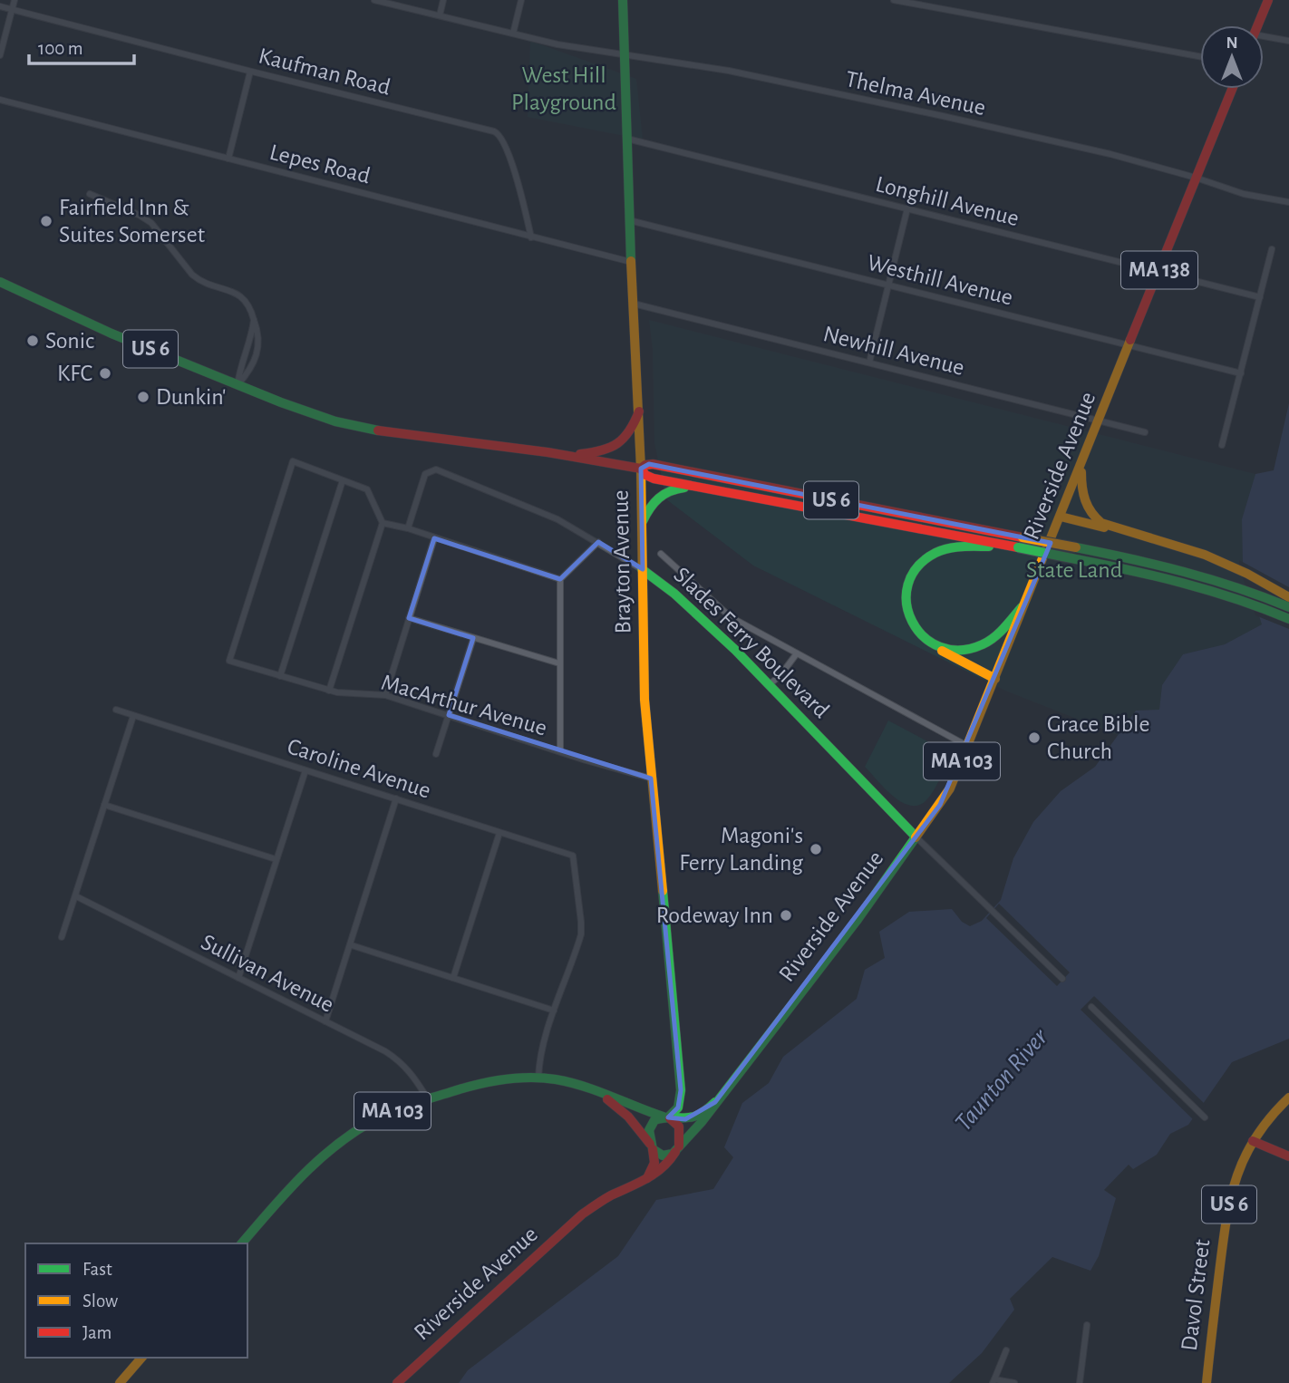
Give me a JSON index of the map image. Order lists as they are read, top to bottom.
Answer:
{
  "streets": {
    "main road": [
      "MA 138",
      "US 6",
      "Riverside Avenue",
      "Brayton Avenue",
      "Slades Ferry Boulevard",
      "MA 103",
      "Davol Street"
    ],
    "street": [
      "Kaufman Road",
      "Thelma Avenue",
      "Lepes Road",
      "Longhill Avenue",
      "Westhill Avenue",
      "Newhill Avenue",
      "MacArthur Avenue",
      "Caroline Avenue",
      "Sullivan Avenue"
    ]
  },
  "crossings": [
    ["Kaufman Road", "Lepes Road"],
    ["Thelma Avenue", "Riverside Avenue"],
    ["Thelma Avenue", "Brayton Avenue"],
    ["Lepes Road", "Brayton Avenue"],
    ["Longhill Avenue", "Riverside Avenue"],
    ["Longhill Avenue", "Brayton Avenue"],
    ["MA 138", "Riverside Avenue"],
    ["Westhill Avenue", "Riverside Avenue"],
    ["Westhill Avenue", "Brayton Avenue"],
    ["US 6", "Brayton Avenue"],
    ["US 6", "Davol Street"],
    ["Newhill Avenue", "Riverside Avenue"],
    ["Newhill Avenue", "Brayton Avenue"],
    ["Riverside Avenue", "Brayton Avenue"],
    ["Riverside Avenue", "Slades Ferry Boulevard"],
    ["Riverside Avenue", "MA 103"],
    ["Brayton Avenue", "Slades Ferry Boulevard"],
    ["Brayton Avenue", "MacArthur Avenue"],
    ["Brayton Avenue", "MA 103"],
    ["MA 103", "Sullivan Avenue"]
  ],
  "water": ["Taunton River"],
  "parks": ["West Hill Playground", "State Land"],
  "places": [
    "Fairfield Inn & Suites Somerset",
    "Sonic",
    "KFC",
    "Dunkin'",
    "Grace Bible Church",
    "Magoni's Ferry Landing",
    "Rodeway Inn"
  ],
  "legend": ["Fast", "Slow", "Jam"],
  "scale_bar": "100 m",
  "north": "top"
}
